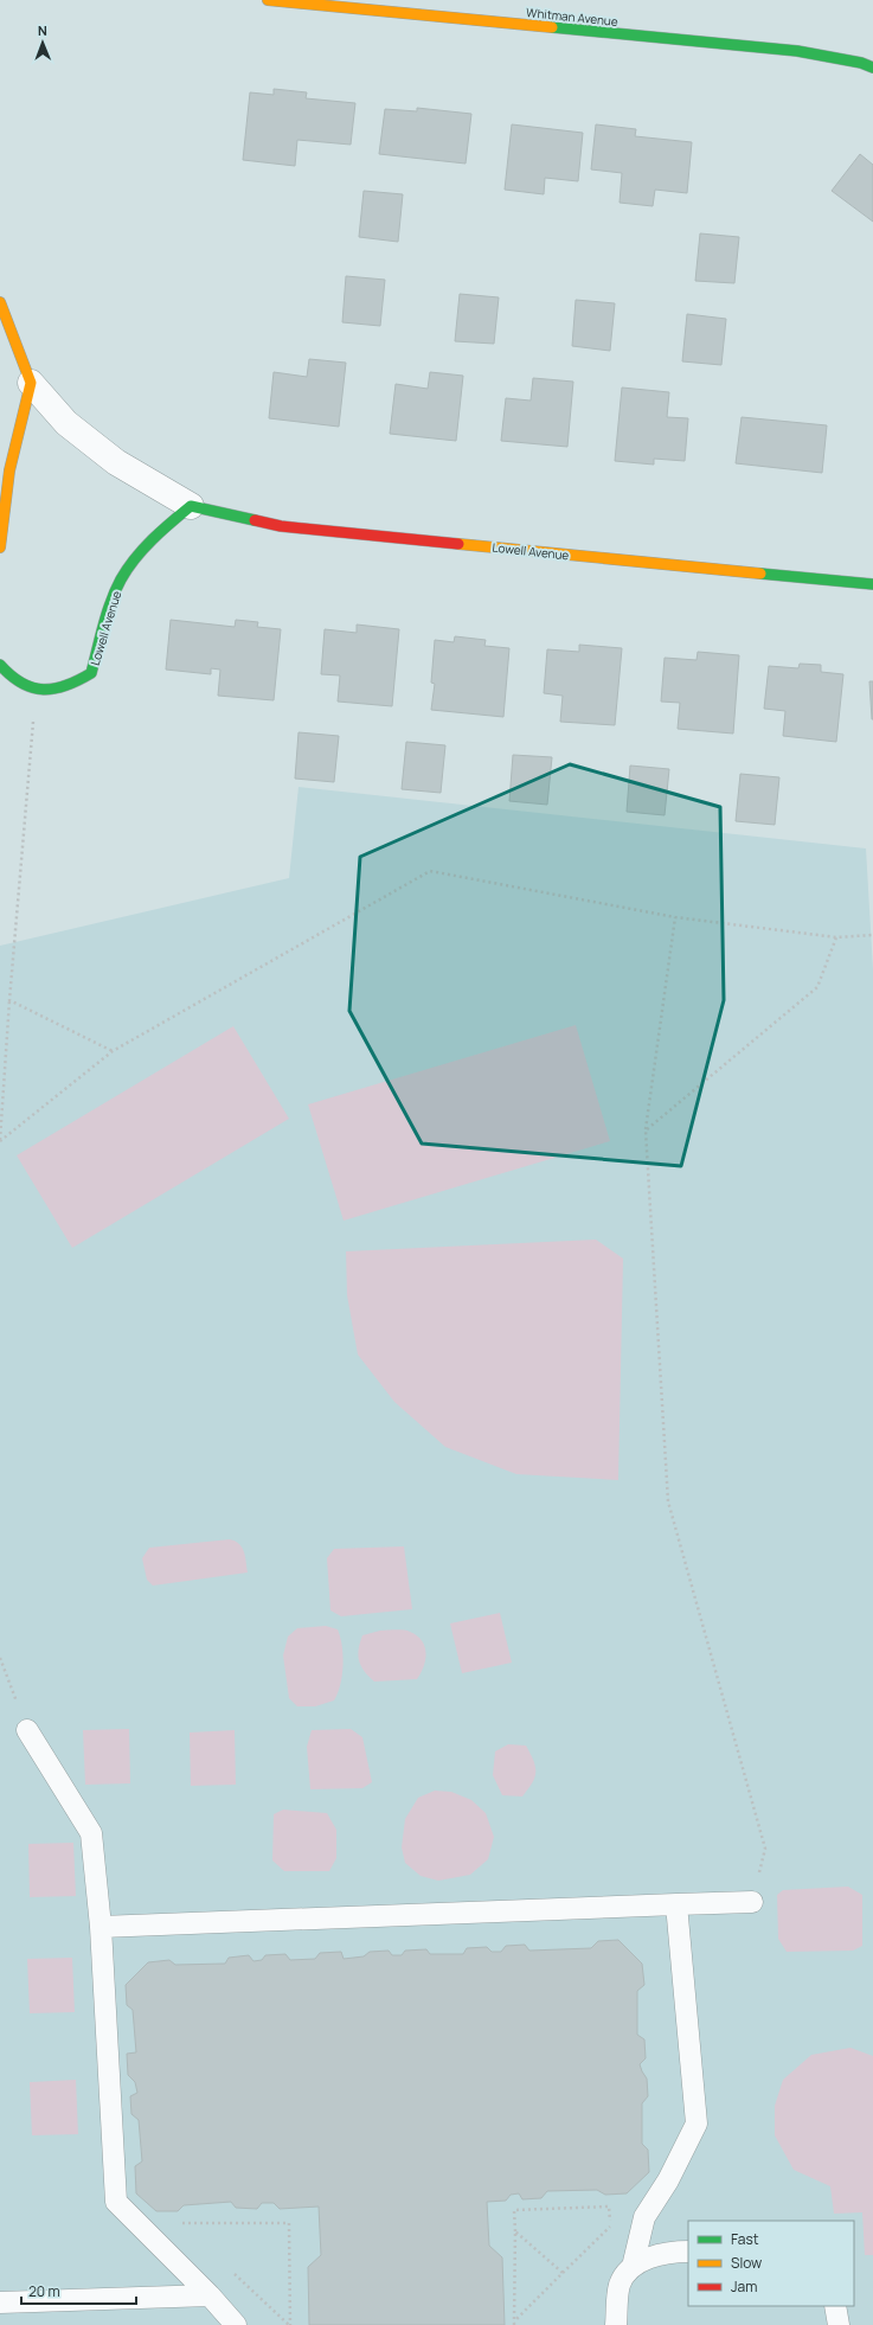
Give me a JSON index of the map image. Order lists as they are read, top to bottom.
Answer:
{
  "streets": {
    "street": ["Whitman Avenue", "Lowell Avenue"]
  },
  "legend": ["Fast", "Slow", "Jam"],
  "scale_bar": "20 m",
  "north": "top"
}
